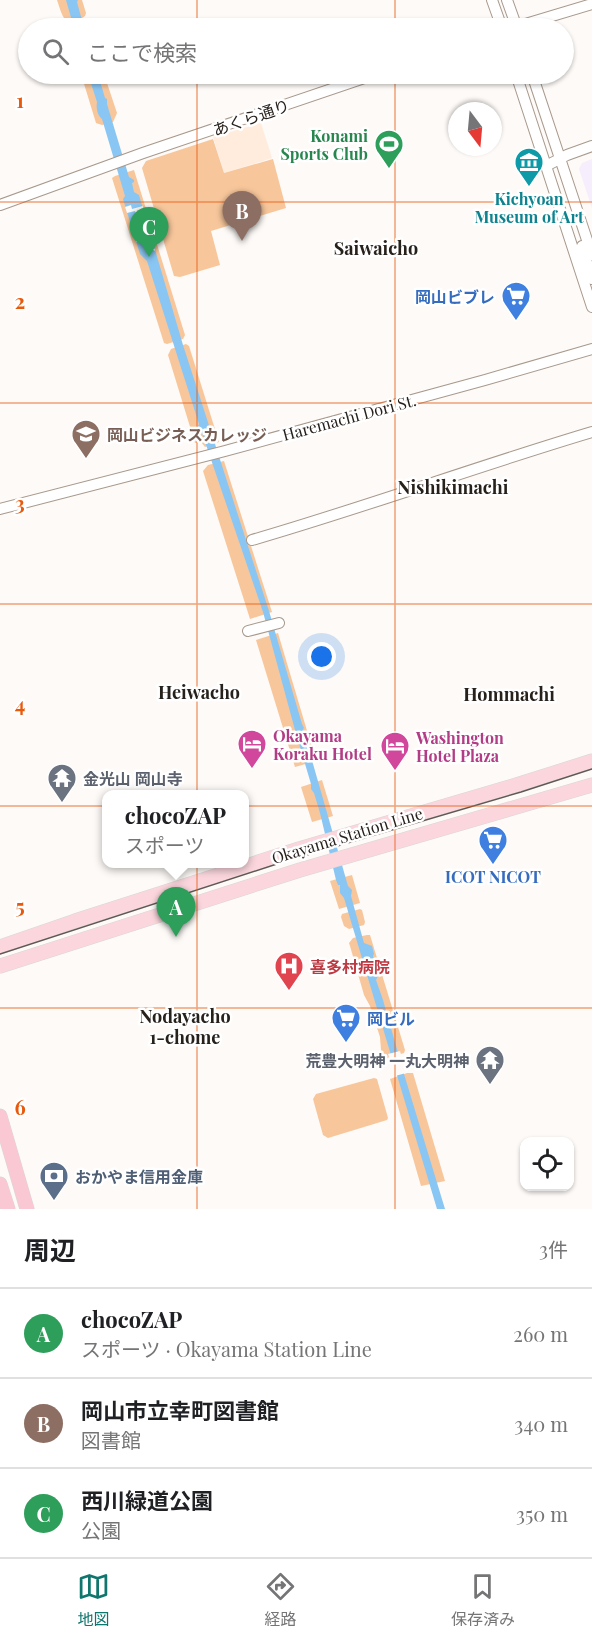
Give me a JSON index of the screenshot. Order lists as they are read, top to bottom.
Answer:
{
  "streets": {
    "main road": ["Okayama Station Line"],
    "street": ["あくら通り", "Haremachi Dori St."]
  },
  "districts": [
    "Saiwaicho",
    "Nishikimachi",
    "Heiwacho",
    "Hommachi",
    "Nodayacho 1-chome"
  ],
  "places": {
    "sports": ["Konami Sports Club"],
    "museum": ["Kichyoan Museum of Art"],
    "supermarket": ["岡山ビブレ", "ICOT NICOT", "岡ビル"],
    "school or university": ["岡山ビジネスカレッジ"],
    "hotel": ["Okayama Koraku Hotel", "Washington Hotel Plaza"],
    "temple": ["金光山 岡山寺", "荒豊大明神 一丸大明神"],
    "hospital": ["喜多村病院"],
    "bank": ["おかやま信用金庫"]
  },
  "north": "bottom",
  "page": {
    "search": "ここで検索",
    "pins": ["B", "C", "A"],
    "popup": ["chocoZAP", "スポーツ"],
    "heading": ["周辺", "3件"],
    "list": [
      {
        "mark": "A",
        "name": "chocoZAP",
        "note": "スポーツ · Okayama Station Line",
        "value": "260 m"
      },
      {
        "mark": "B",
        "name": "岡山市立幸町図書館",
        "note": "図書館",
        "value": "340 m"
      },
      {
        "mark": "C",
        "name": "西川緑道公園",
        "note": "公園",
        "value": "350 m"
      }
    ],
    "nav": ["地図", "経路", "保存済み"]
  },
  "grid": {
    "rows": [
      "1",
      "2",
      "3",
      "4",
      "5",
      "6"
    ]
  }
}
